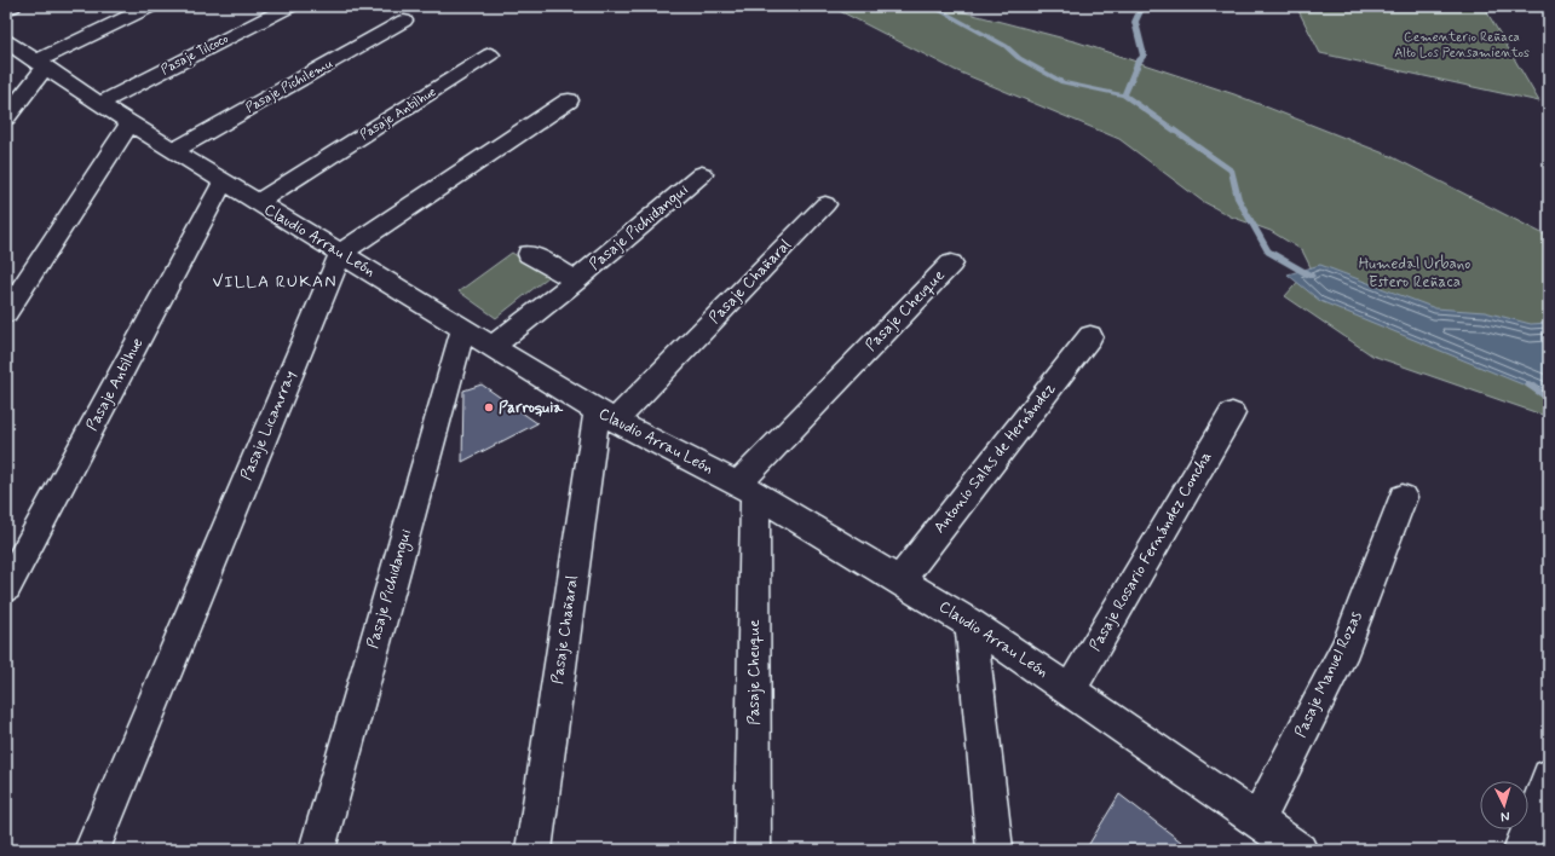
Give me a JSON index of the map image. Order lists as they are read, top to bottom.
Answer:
{
  "streets": {
    "street": [
      "Pasaje Tilcoco",
      "Pasaje Pichilemu",
      "Pasaje Antilhue",
      "Pasaje Pichidangui",
      "Claudio Arrau León",
      "Pasaje Chañaral",
      "Pasaje Cheuque",
      "Pasaje Licanrray",
      "Antonio Salas de Hernández",
      "Pasaje Rosario Fernández Concha",
      "Pasaje Manuel Rozas"
    ]
  },
  "crossings": [
    ["Pasaje Tilcoco", "Claudio Arrau León"],
    ["Pasaje Pichilemu", "Claudio Arrau León"],
    ["Pasaje Antilhue", "Claudio Arrau León"],
    ["Pasaje Pichidangui", "Claudio Arrau León"],
    ["Claudio Arrau León", "Pasaje Chañaral"],
    ["Claudio Arrau León", "Pasaje Cheuque"],
    ["Claudio Arrau León", "Pasaje Licanrray"],
    ["Claudio Arrau León", "Antonio Salas de Hernández"],
    ["Claudio Arrau León", "Pasaje Rosario Fernández Concha"],
    ["Claudio Arrau León", "Pasaje Manuel Rozas"]
  ],
  "districts": ["VILLA RUKAN"],
  "parks": ["Cementerio Reñaca Alto Los Pensamientos", "Humedal Urbano Estero Reñaca"],
  "places": ["Parroquia"],
  "north": "bottom"
}
